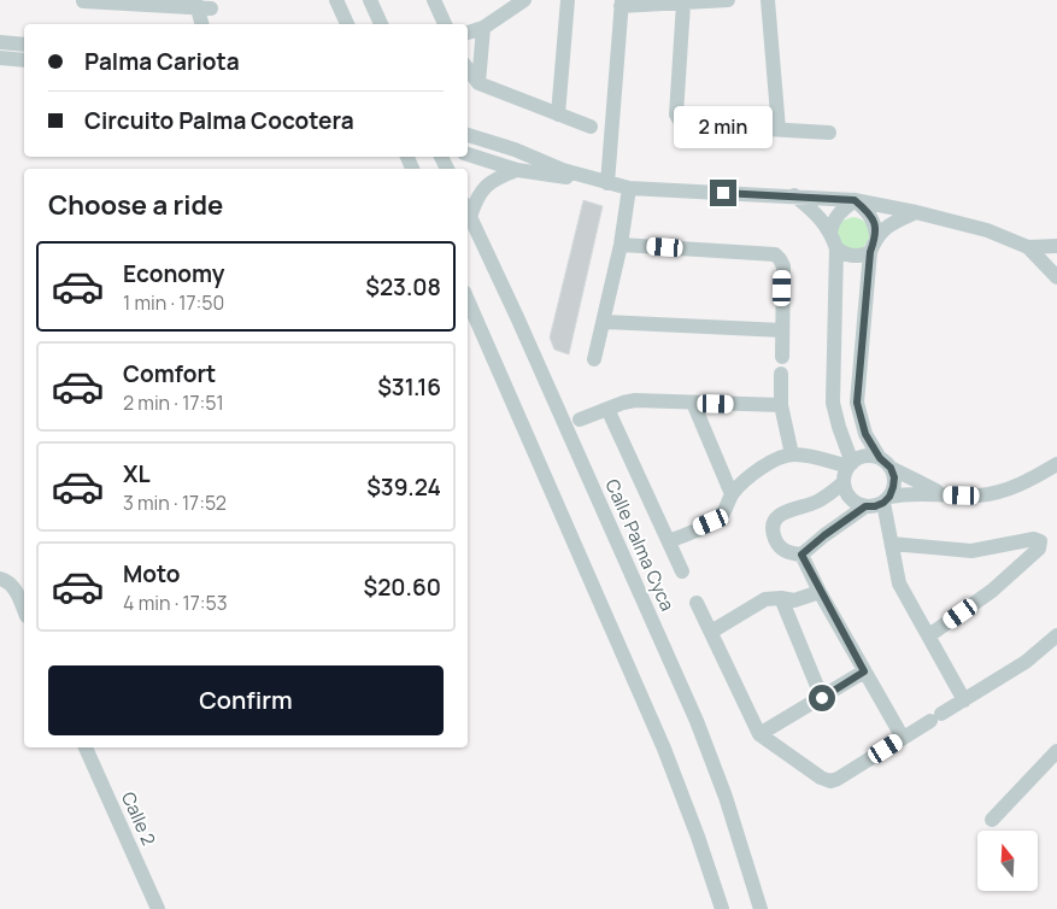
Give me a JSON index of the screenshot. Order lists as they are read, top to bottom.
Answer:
{
  "streets": {
    "street": ["Calle Palma Cyca", "Calle 2"]
  },
  "north": "top",
  "page": {
    "banner": ["Palma Cariota", "Circuito Palma Cocotera"],
    "bubble": "2 min",
    "heading": "Choose a ride",
    "list": [
      {
        "name": "Economy",
        "note": "1 min · 17:50",
        "value": "$23.08"
      },
      {
        "name": "Comfort",
        "note": "2 min · 17:51",
        "value": "$31.16"
      },
      {
        "name": "XL",
        "note": "3 min · 17:52",
        "value": "$39.24"
      },
      {
        "name": "Moto",
        "note": "4 min · 17:53",
        "value": "$20.60"
      }
    ],
    "buttons": "Confirm"
  }
}
